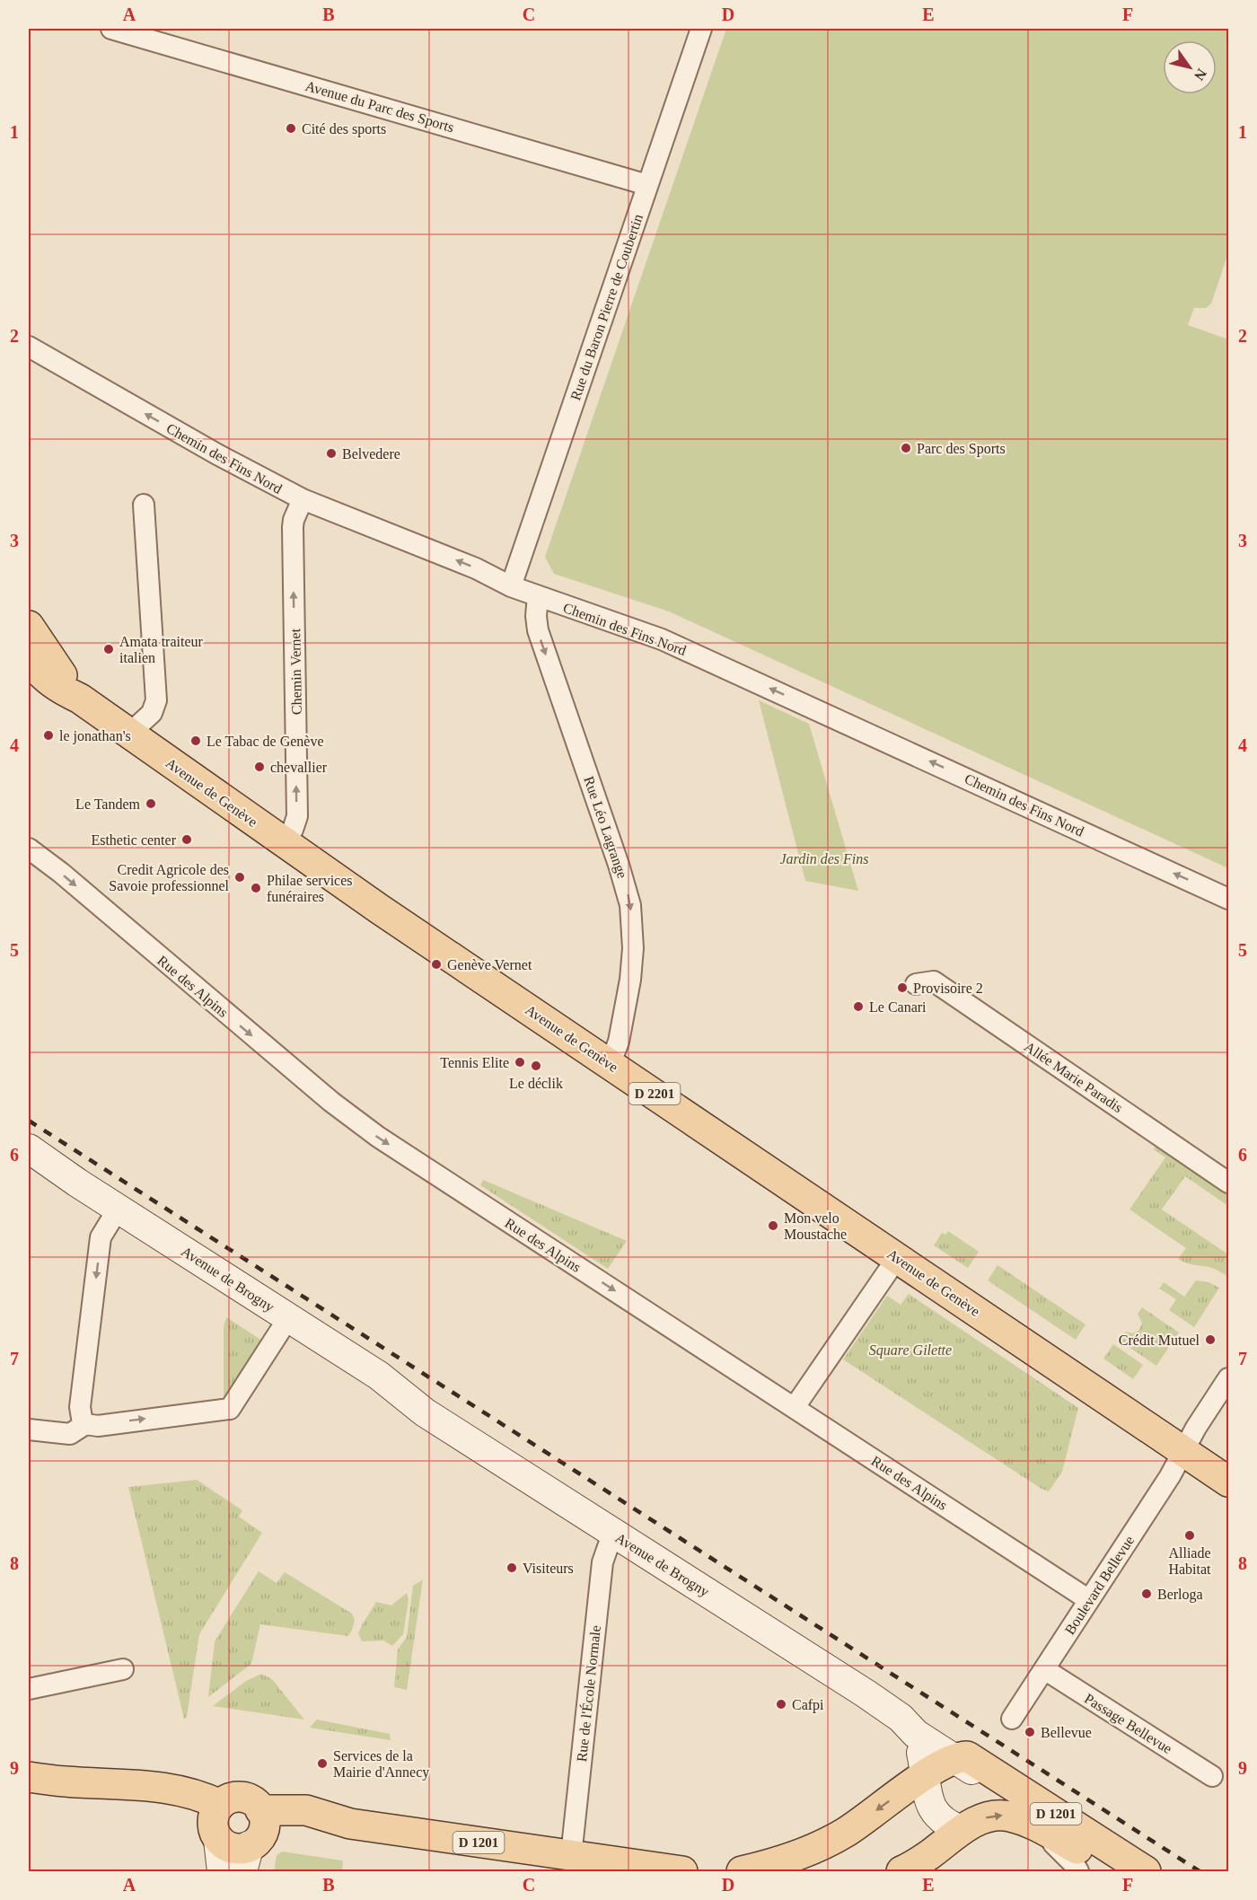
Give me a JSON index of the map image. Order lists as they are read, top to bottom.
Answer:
{
  "streets": {
    "main road": [
      "Avenue de Genève",
      "D 2201",
      "Avenue de Brogny",
      "D 1201"
    ],
    "street": [
      "Avenue du Parc des Sports",
      "Rue du Baron Pierre de Coubertin",
      "Chemin des Fins Nord",
      "Chemin Vernet",
      "Rue Léo Lagrange",
      "Rue des Alpins",
      "Allée Marie Paradis",
      "Boulevard Bellevue",
      "Rue de l'École Normale",
      "Passage Bellevue"
    ]
  },
  "crossings": [
    ["Avenue du Parc des Sports", "Rue du Baron Pierre de Coubertin"],
    ["Rue du Baron Pierre de Coubertin", "Chemin des Fins Nord"],
    ["Chemin des Fins Nord", "Chemin Vernet"],
    ["Chemin des Fins Nord", "Rue Léo Lagrange"],
    ["Chemin Vernet", "Avenue de Genève"],
    ["Avenue de Genève", "Rue Léo Lagrange"],
    ["Avenue de Genève", "Boulevard Bellevue"],
    ["Rue des Alpins", "Boulevard Bellevue"],
    ["Avenue de Brogny", "Rue de l'École Normale"],
    ["Boulevard Bellevue", "Passage Bellevue"],
    ["Rue de l'École Normale", "D 1201"]
  ],
  "one_way": ["Chemin des Fins Nord", "Rue Léo Lagrange", "Rue des Alpins"],
  "parks": ["Jardin des Fins", "Square Gilette"],
  "places": [
    "Cité des sports",
    "Parc des Sports",
    "Belvedere",
    "Amata traiteur italien",
    "le jonathan's",
    "Le Tabac de Genève",
    "chevallier",
    "Le Tandem",
    "Esthetic center",
    "Credit Agricole des Savoie professionnel",
    "Philae services funéraires",
    "Genève Vernet",
    "Provisoire 2",
    "Le Canari",
    "Tennis Elite",
    "Le déclik",
    "Mon velo Moustache",
    "Crédit Mutuel",
    "Alliade Habitat",
    "Visiteurs",
    "Berloga",
    "Cafpi",
    "Bellevue",
    "Services de la Mairie d'Annecy"
  ],
  "north": "bottom right",
  "grid": {
    "columns": [
      "A",
      "B",
      "C",
      "D",
      "E",
      "F"
    ],
    "rows": [
      "1",
      "2",
      "3",
      "4",
      "5",
      "6",
      "7",
      "8",
      "9"
    ]
  }
}
